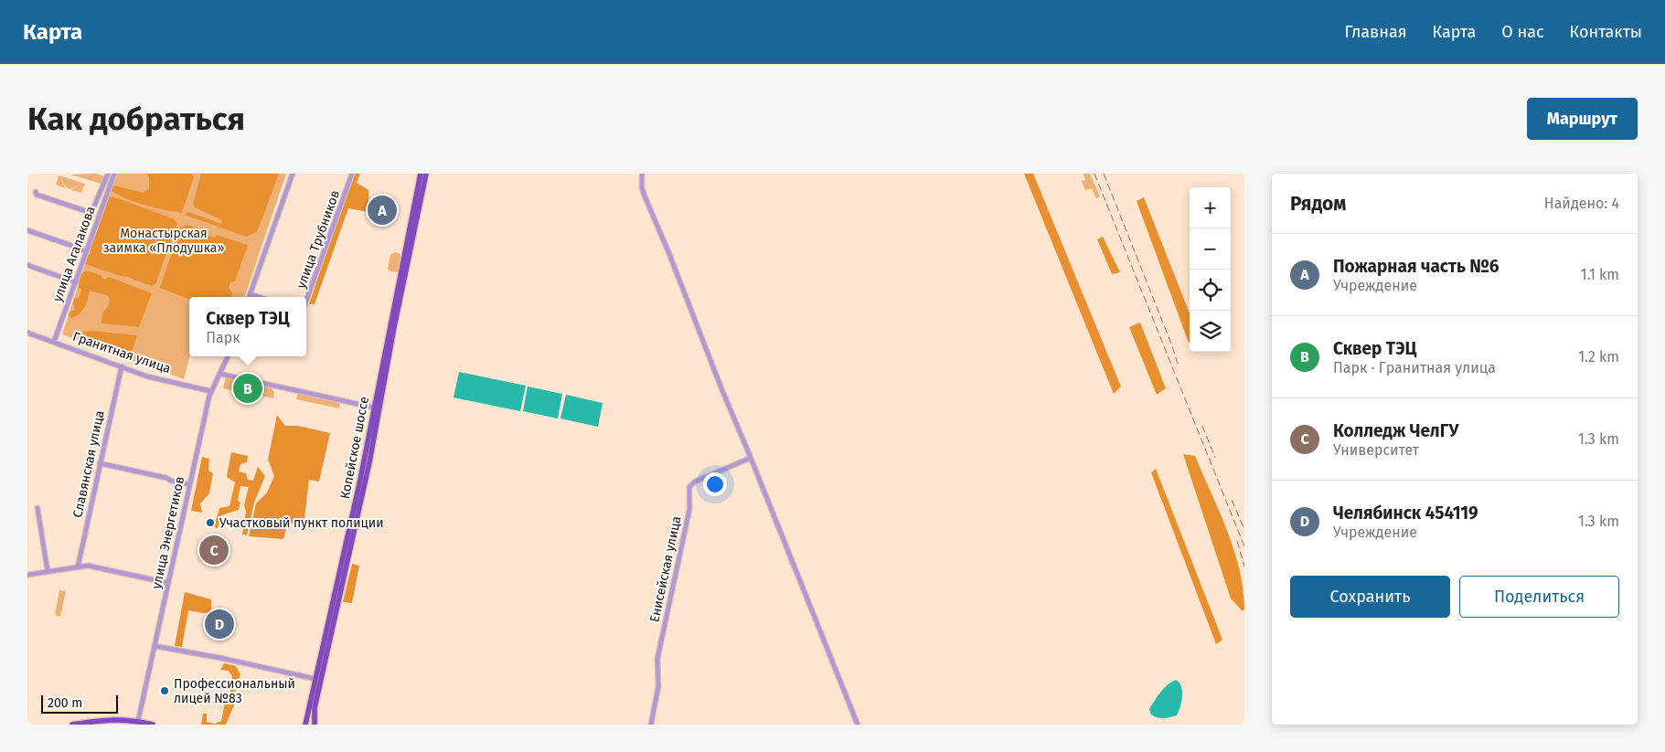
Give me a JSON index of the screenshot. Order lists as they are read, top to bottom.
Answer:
{
  "streets": {
    "main road": ["Копейское шоссе"],
    "street": [
      "улица Трубников",
      "улица Агалакова",
      "Гранитная улица",
      "Славянская улица",
      "улица Энергетиков",
      "Енисейская улица"
    ]
  },
  "crossings": [
    ["улица Агалакова", "Гранитная улица"],
    ["Гранитная улица", "Славянская улица"],
    ["Гранитная улица", "улица Энергетиков"]
  ],
  "parks": ["Монастырская заимка «Плодушка»"],
  "places": ["Участковый пункт полиции", "Профессиональный лицей №83"],
  "scale_bar": "200 m",
  "page": {
    "header": "Карта",
    "nav": [
      "Главная",
      "Карта",
      "О нас",
      "Контакты"
    ],
    "buttons": [
      "Маршрут",
      ["Сохранить", "Поделиться"]
    ],
    "title": "Как добраться",
    "heading": ["Рядом", "Найдено: 4"],
    "map_buttons": ["+", "−"],
    "pins": [
      "A",
      "B",
      "C",
      "D"
    ],
    "list": [
      {
        "mark": "A",
        "name": "Пожарная часть №6",
        "note": "Учреждение",
        "value": "1.1 km"
      },
      {
        "mark": "B",
        "name": "Сквер ТЭЦ",
        "note": "Парк · Гранитная улица",
        "value": "1.2 km"
      },
      {
        "mark": "C",
        "name": "Колледж ЧелГУ",
        "note": "Университет",
        "value": "1.3 km"
      },
      {
        "mark": "D",
        "name": "Челябинск 454119",
        "note": "Учреждение",
        "value": "1.3 km"
      }
    ],
    "popup": ["Сквер ТЭЦ", "Парк"],
    "scale": "200 m"
  }
}
